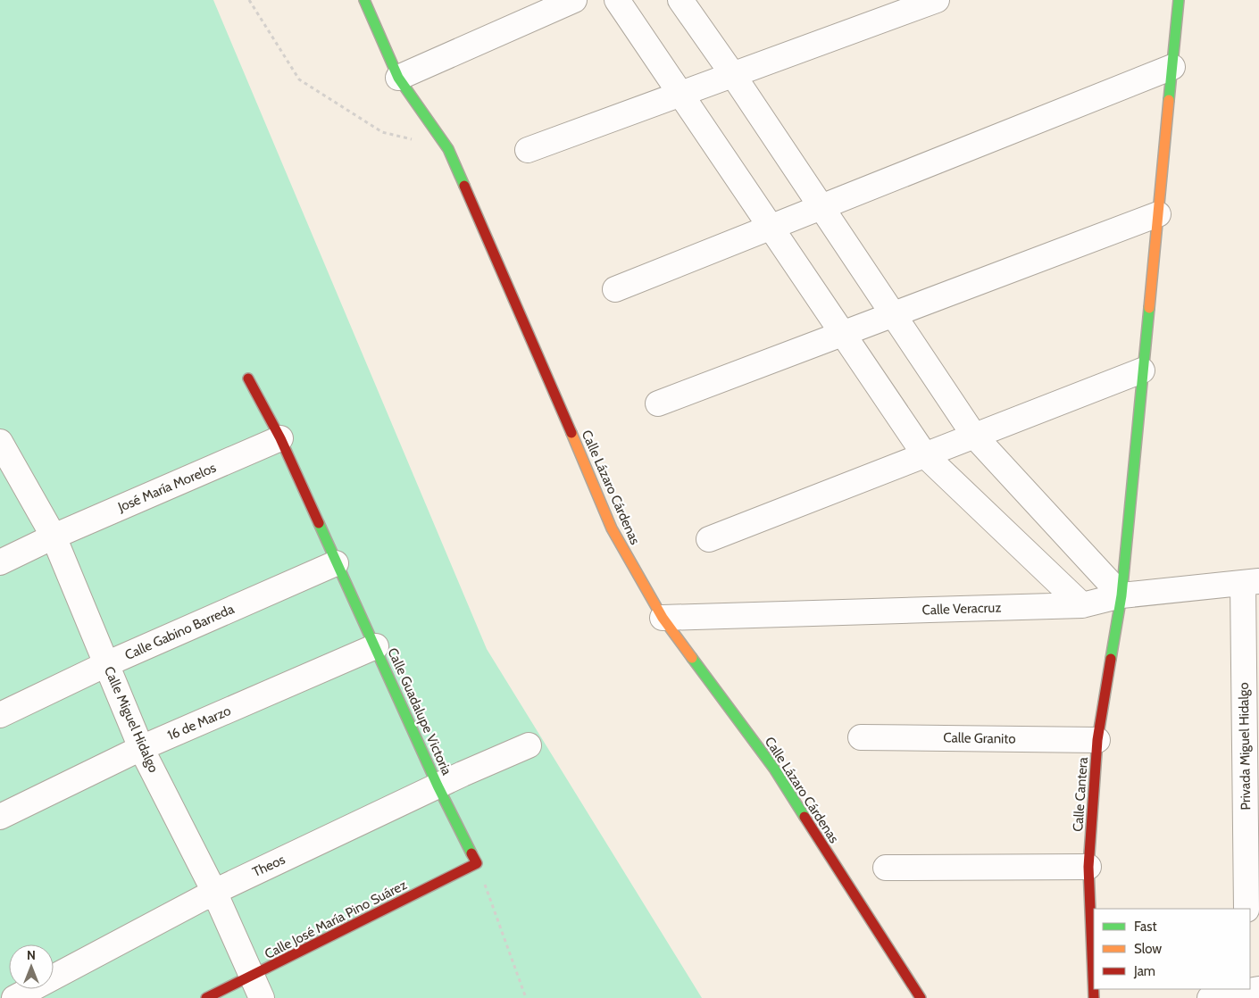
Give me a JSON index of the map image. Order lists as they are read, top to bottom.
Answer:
{
  "streets": {
    "street": [
      "José María Morelos",
      "Calle Lázaro Cárdenas",
      "Calle Veracruz",
      "Calle Gabino Barreda",
      "Calle Guadalupe Victoria",
      "Calle Miguel Hidalgo",
      "16 de Marzo",
      "Calle Granito",
      "Privada Miguel Hidalgo",
      "Calle Cantera",
      "Theos",
      "Calle José María Pino Suárez"
    ]
  },
  "crossings": [
    ["José María Morelos", "Calle Guadalupe Victoria"],
    ["José María Morelos", "Calle Miguel Hidalgo"],
    ["Calle Lázaro Cárdenas", "Calle Veracruz"],
    ["Calle Veracruz", "Privada Miguel Hidalgo"],
    ["Calle Veracruz", "Calle Cantera"],
    ["Calle Gabino Barreda", "Calle Guadalupe Victoria"],
    ["Calle Gabino Barreda", "Calle Miguel Hidalgo"],
    ["Calle Guadalupe Victoria", "16 de Marzo"],
    ["Calle Guadalupe Victoria", "Theos"],
    ["Calle Guadalupe Victoria", "Calle José María Pino Suárez"],
    ["Calle Miguel Hidalgo", "16 de Marzo"],
    ["Calle Miguel Hidalgo", "Theos"],
    ["Calle Miguel Hidalgo", "Calle José María Pino Suárez"],
    ["Calle Granito", "Calle Cantera"]
  ],
  "legend": ["Fast", "Slow", "Jam"],
  "north": "top"
}
